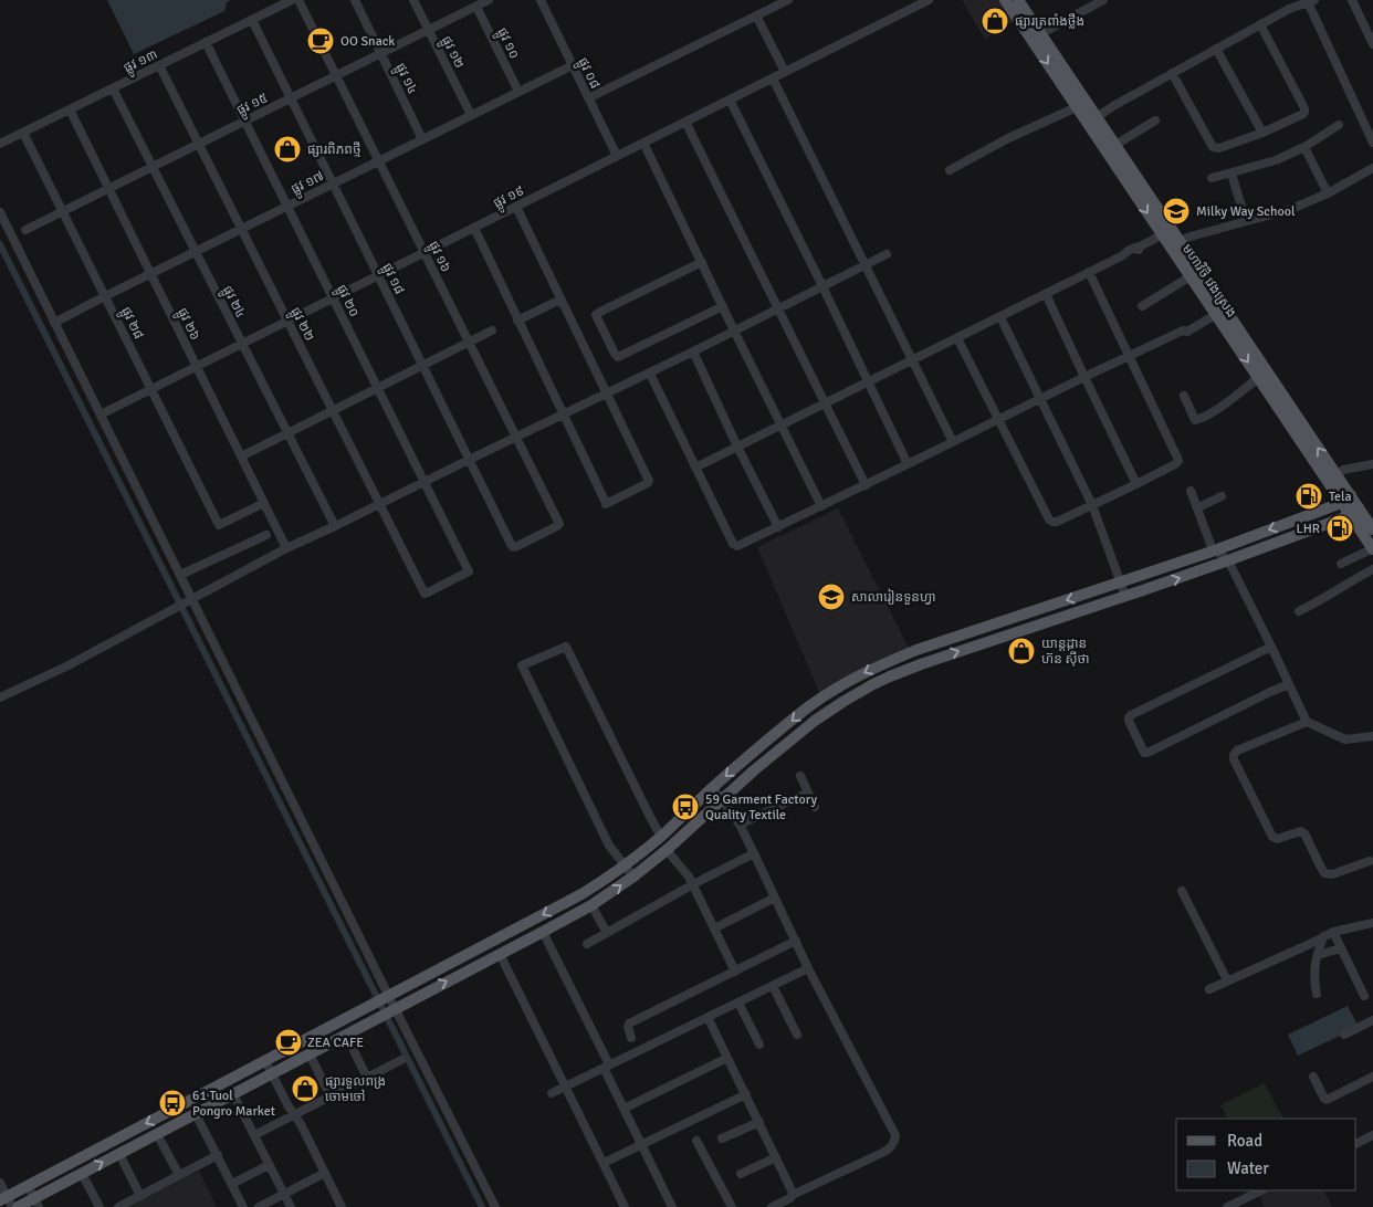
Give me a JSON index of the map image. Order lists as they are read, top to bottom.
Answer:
{
  "streets": {
    "main road": ["មហាវិថី វេងស្រេង"],
    "street": [
      "ផ្លូវ ១០",
      "ផ្លូវ ១២",
      "ផ្លូវ ១៣",
      "ផ្លូវ ០៨",
      "ផ្លូវ ១៤",
      "ផ្លូវ ១៥",
      "ផ្លូវ ១៧",
      "ផ្លូវ ១៩",
      "ផ្លូវ ១៦",
      "ផ្លូវ ១៨",
      "ផ្លូវ ២០",
      "ផ្លូវ ២៤",
      "ផ្លូវ ២៨",
      "ផ្លូវ ២៦",
      "ផ្លូវ ២២"
    ]
  },
  "crossings": [
    ["ផ្លូវ ១០", "ផ្លូវ ១៥"],
    ["ផ្លូវ ១០", "ផ្លូវ ១៧"],
    ["ផ្លូវ ១២", "ផ្លូវ ១៥"],
    ["ផ្លូវ ១២", "ផ្លូវ ១៧"],
    ["ផ្លូវ ១៣", "ផ្លូវ ១៨"],
    ["ផ្លូវ ១៣", "ផ្លូវ ២០"],
    ["ផ្លូវ ១៣", "ផ្លូវ ២៤"],
    ["ផ្លូវ ១៣", "ផ្លូវ ២៨"],
    ["ផ្លូវ ១៣", "ផ្លូវ ២៦"],
    ["ផ្លូវ ១៣", "ផ្លូវ ២២"],
    ["ផ្លូវ ០៨", "ផ្លូវ ១៧"],
    ["ផ្លូវ ០៨", "ផ្លូវ ១៩"],
    ["ផ្លូវ ១៤", "ផ្លូវ ១៥"],
    ["ផ្លូវ ១៤", "ផ្លូវ ១៧"],
    ["ផ្លូវ ១៥", "ផ្លូវ ១៦"],
    ["ផ្លូវ ១៥", "ផ្លូវ ១៨"],
    ["ផ្លូវ ១៥", "ផ្លូវ ២០"],
    ["ផ្លូវ ១៥", "ផ្លូវ ២៤"],
    ["ផ្លូវ ១៥", "ផ្លូវ ២៨"],
    ["ផ្លូវ ១៥", "ផ្លូវ ២៦"],
    ["ផ្លូវ ១៥", "ផ្លូវ ២២"],
    ["ផ្លូវ ១៧", "ផ្លូវ ១៦"],
    ["ផ្លូវ ១៧", "ផ្លូវ ១៨"],
    ["ផ្លូវ ១៧", "ផ្លូវ ២០"],
    ["ផ្លូវ ១៧", "ផ្លូវ ២៤"],
    ["ផ្លូវ ១៧", "ផ្លូវ ២៨"],
    ["ផ្លូវ ១៧", "ផ្លូវ ២៦"],
    ["ផ្លូវ ១៧", "ផ្លូវ ២២"],
    ["ផ្លូវ ១៩", "ផ្លូវ ១៦"],
    ["ផ្លូវ ១៩", "ផ្លូវ ១៨"],
    ["ផ្លូវ ១៩", "ផ្លូវ ២០"],
    ["ផ្លូវ ១៩", "ផ្លូវ ២៤"],
    ["ផ្លូវ ១៩", "ផ្លូវ ២៨"],
    ["ផ្លូវ ១៩", "ផ្លូវ ២៦"],
    ["ផ្លូវ ១៩", "ផ្លូវ ២២"],
    ["ផ្លូវ ១៦", "ផ្លូវ ១៨"],
    ["ផ្លូវ ២០", "ផ្លូវ ២២"],
    ["ផ្លូវ ២៨", "ផ្លូវ ២៦"]
  ],
  "places": {
    "shop": [
      "ផ្សារត្រពាំងថ្លឹង",
      "ផ្សារពិភពថ្មី",
      "យាន្ដដ្ឋាន ហ៊ន ស៊ីថា",
      "ផ្សារទួលពង្រ ចោមចៅ"
    ],
    "cafe": ["OO Snack", "ZEA CAFE"],
    "school or university": ["Milky Way School", "សាលារៀនទួនហ្វា"],
    "fuel station": ["Tela", "LHR"],
    "bus stop": ["59 Garment Factory Quality Textile", "61 Tuol Pongro Market"]
  },
  "legend": ["Road", "Water"]
}
